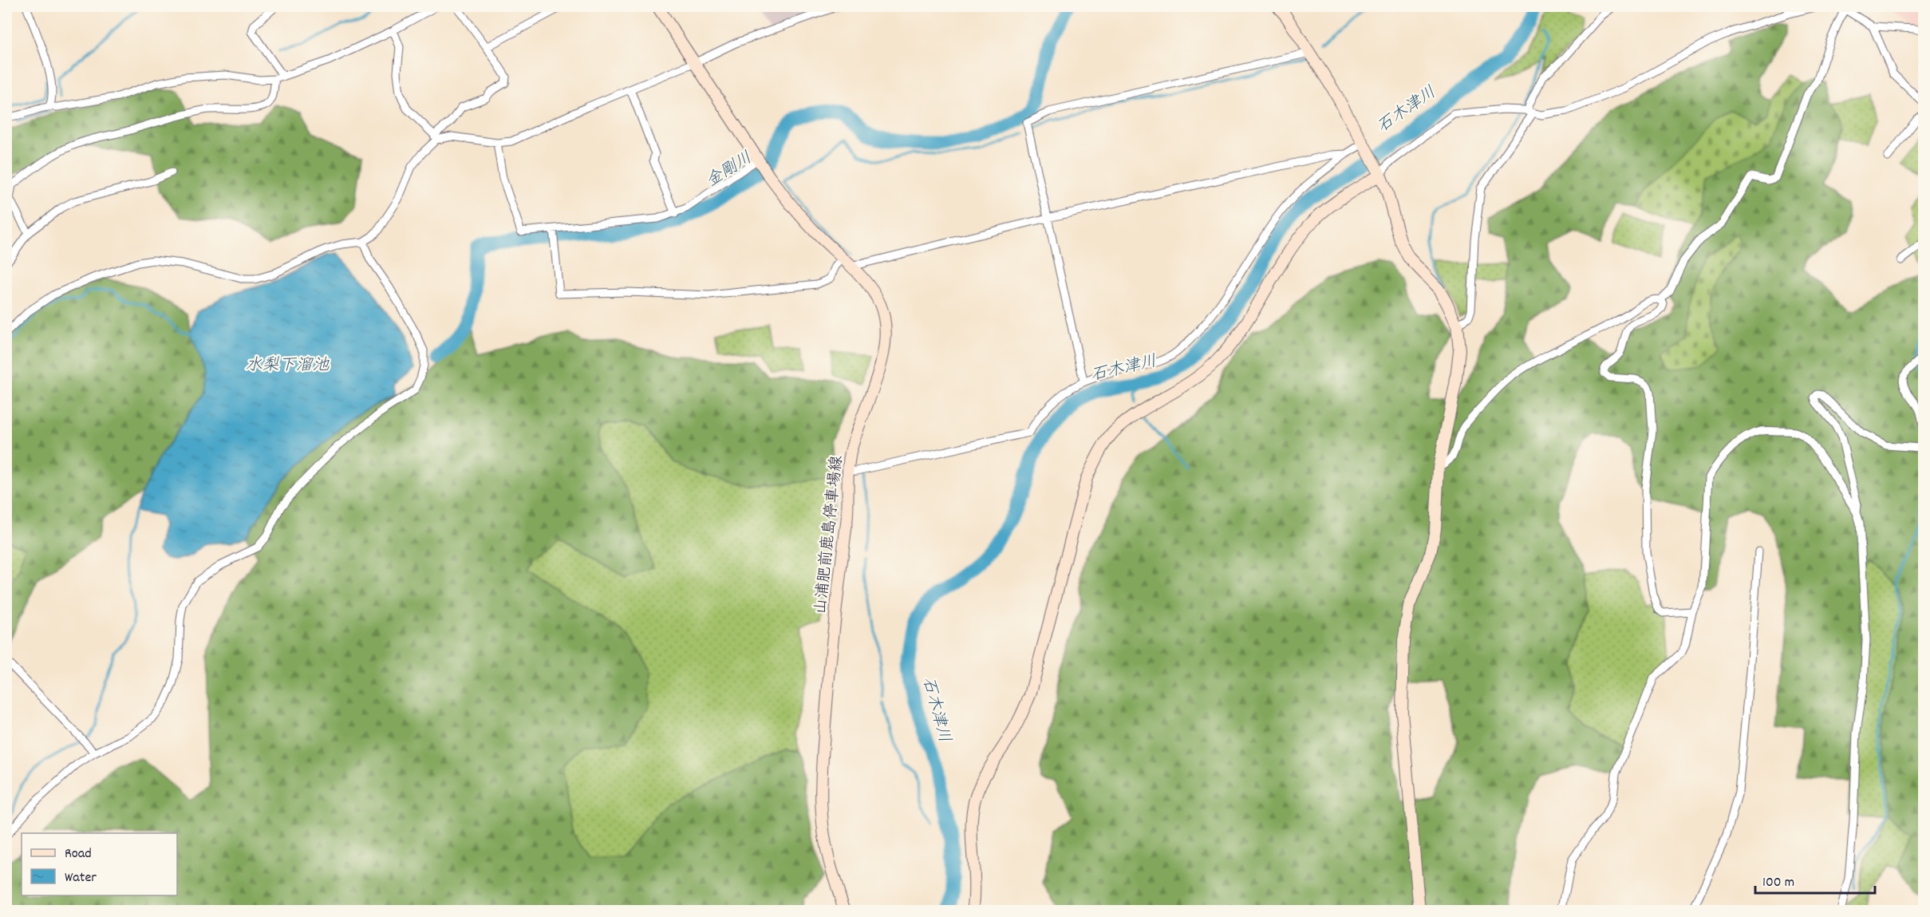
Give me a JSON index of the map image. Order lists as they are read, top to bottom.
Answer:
{
  "streets": {
    "street": ["山浦肥前鹿島停車場線"]
  },
  "water": ["石木津川", "金剛川", "水梨下溜池"],
  "legend": ["Road", "Water"],
  "scale_bar": "100 m"
}
